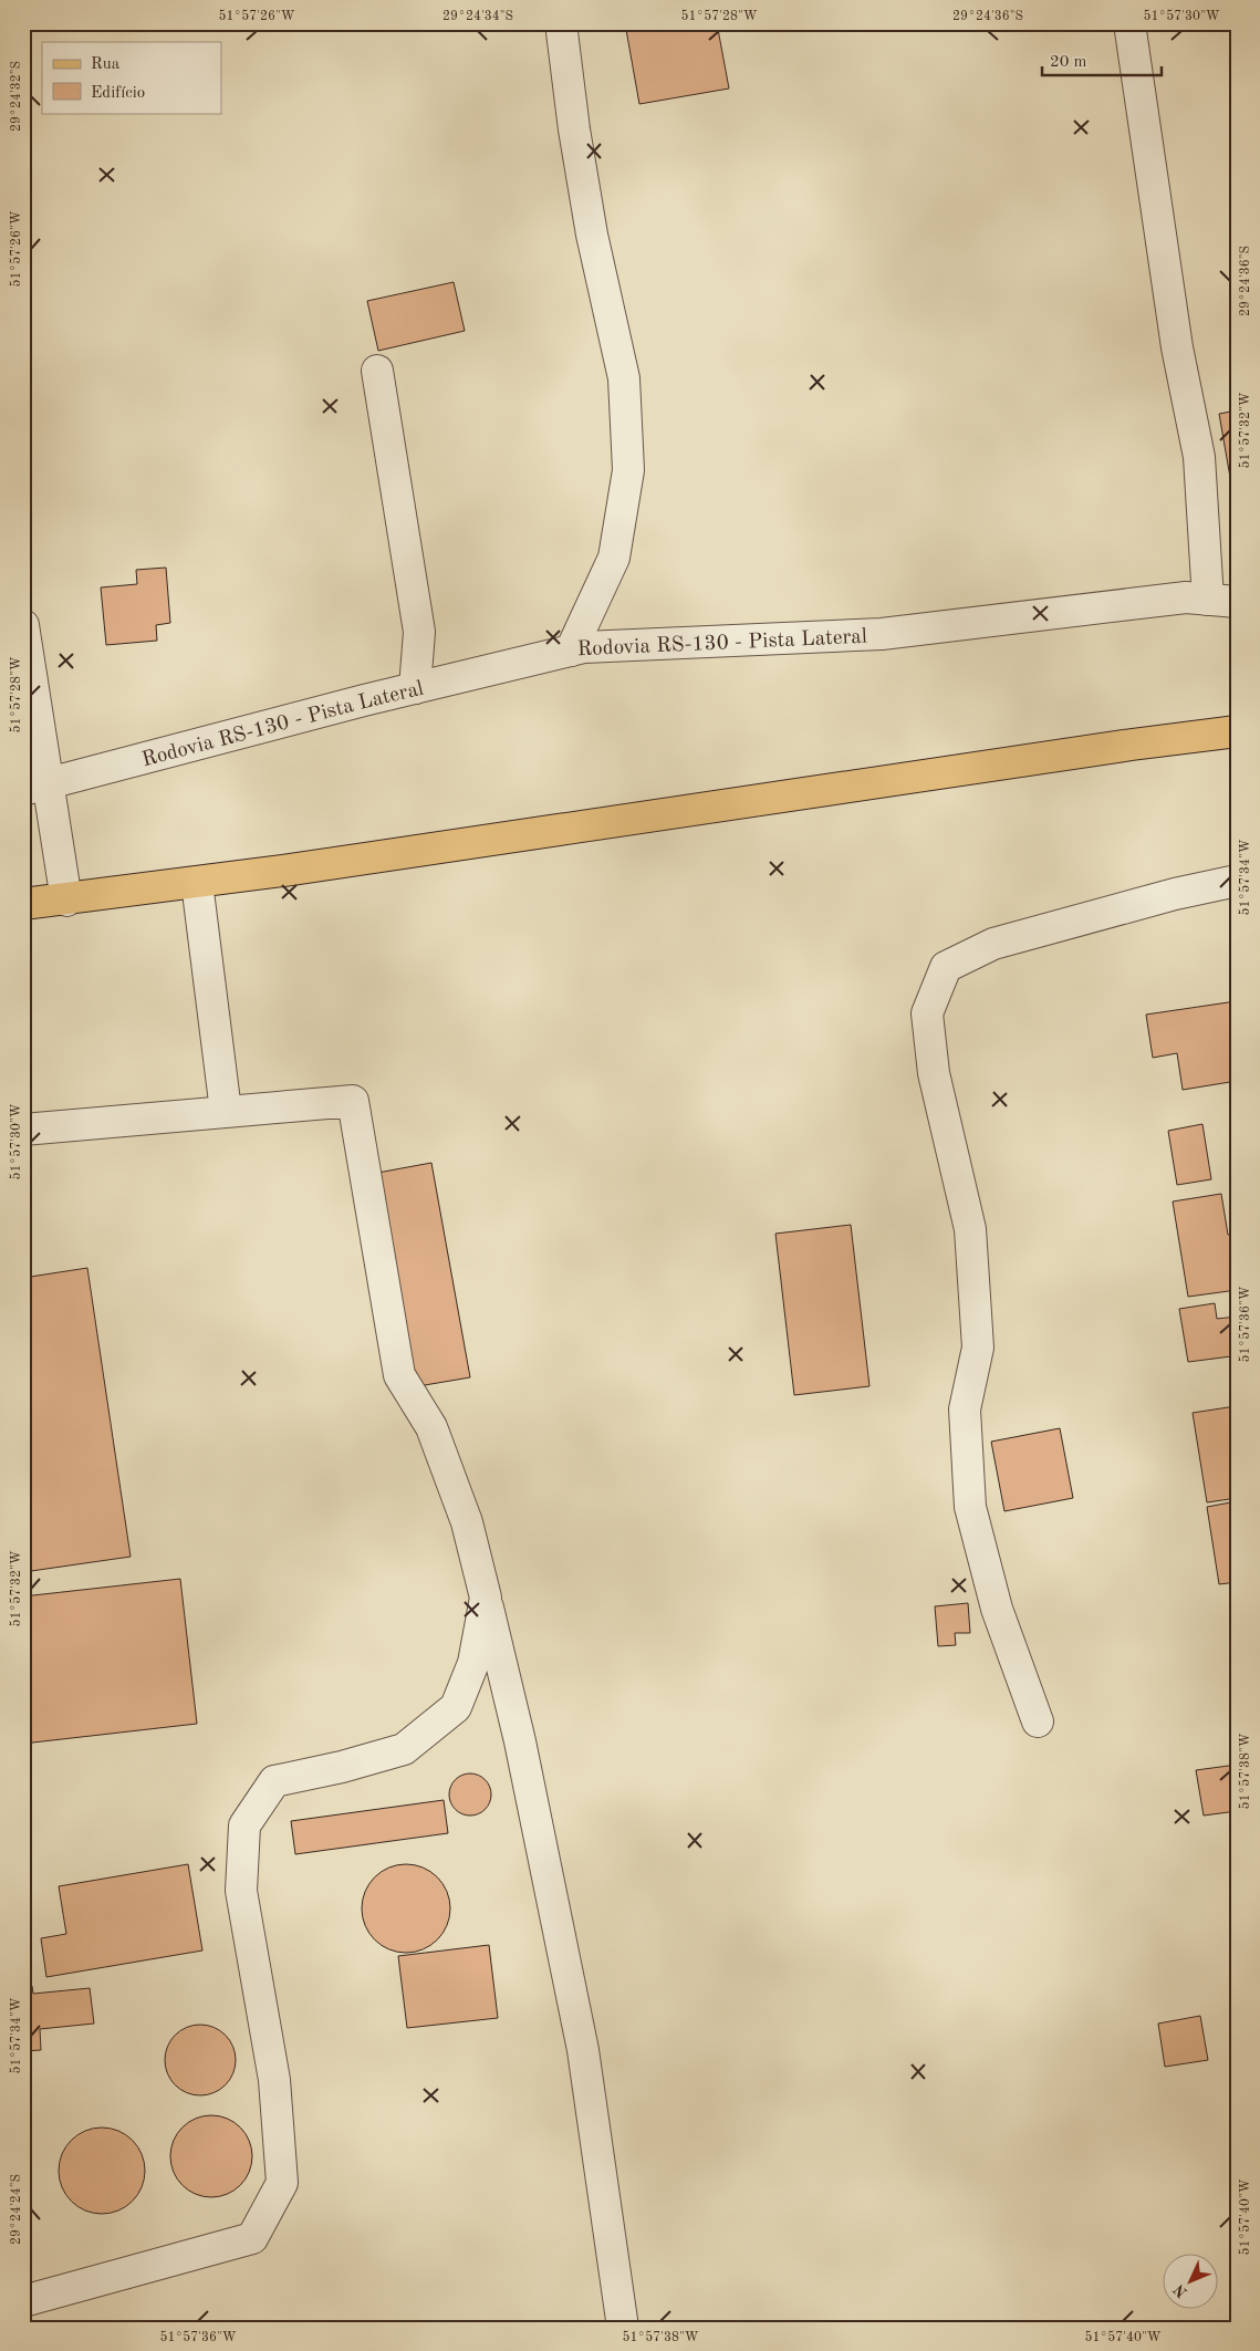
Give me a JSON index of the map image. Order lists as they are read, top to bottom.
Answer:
{
  "streets": {
    "street": ["Rodovia RS-130 - Pista Lateral"]
  },
  "legend": ["Rua", "Edifício"],
  "scale_bar": "20 m",
  "north": "bottom left",
  "coordinates": [
    "51°57'26\"W",
    "29°24'34\"S",
    "51°57'28\"W",
    "29°24'36\"S",
    "51°57'30\"W",
    "29°24'32\"S",
    "51°57'32\"W",
    "51°57'34\"W",
    "51°57'36\"W",
    "51°57'38\"W",
    "29°24'24\"S",
    "51°57'40\"W"
  ]
}
